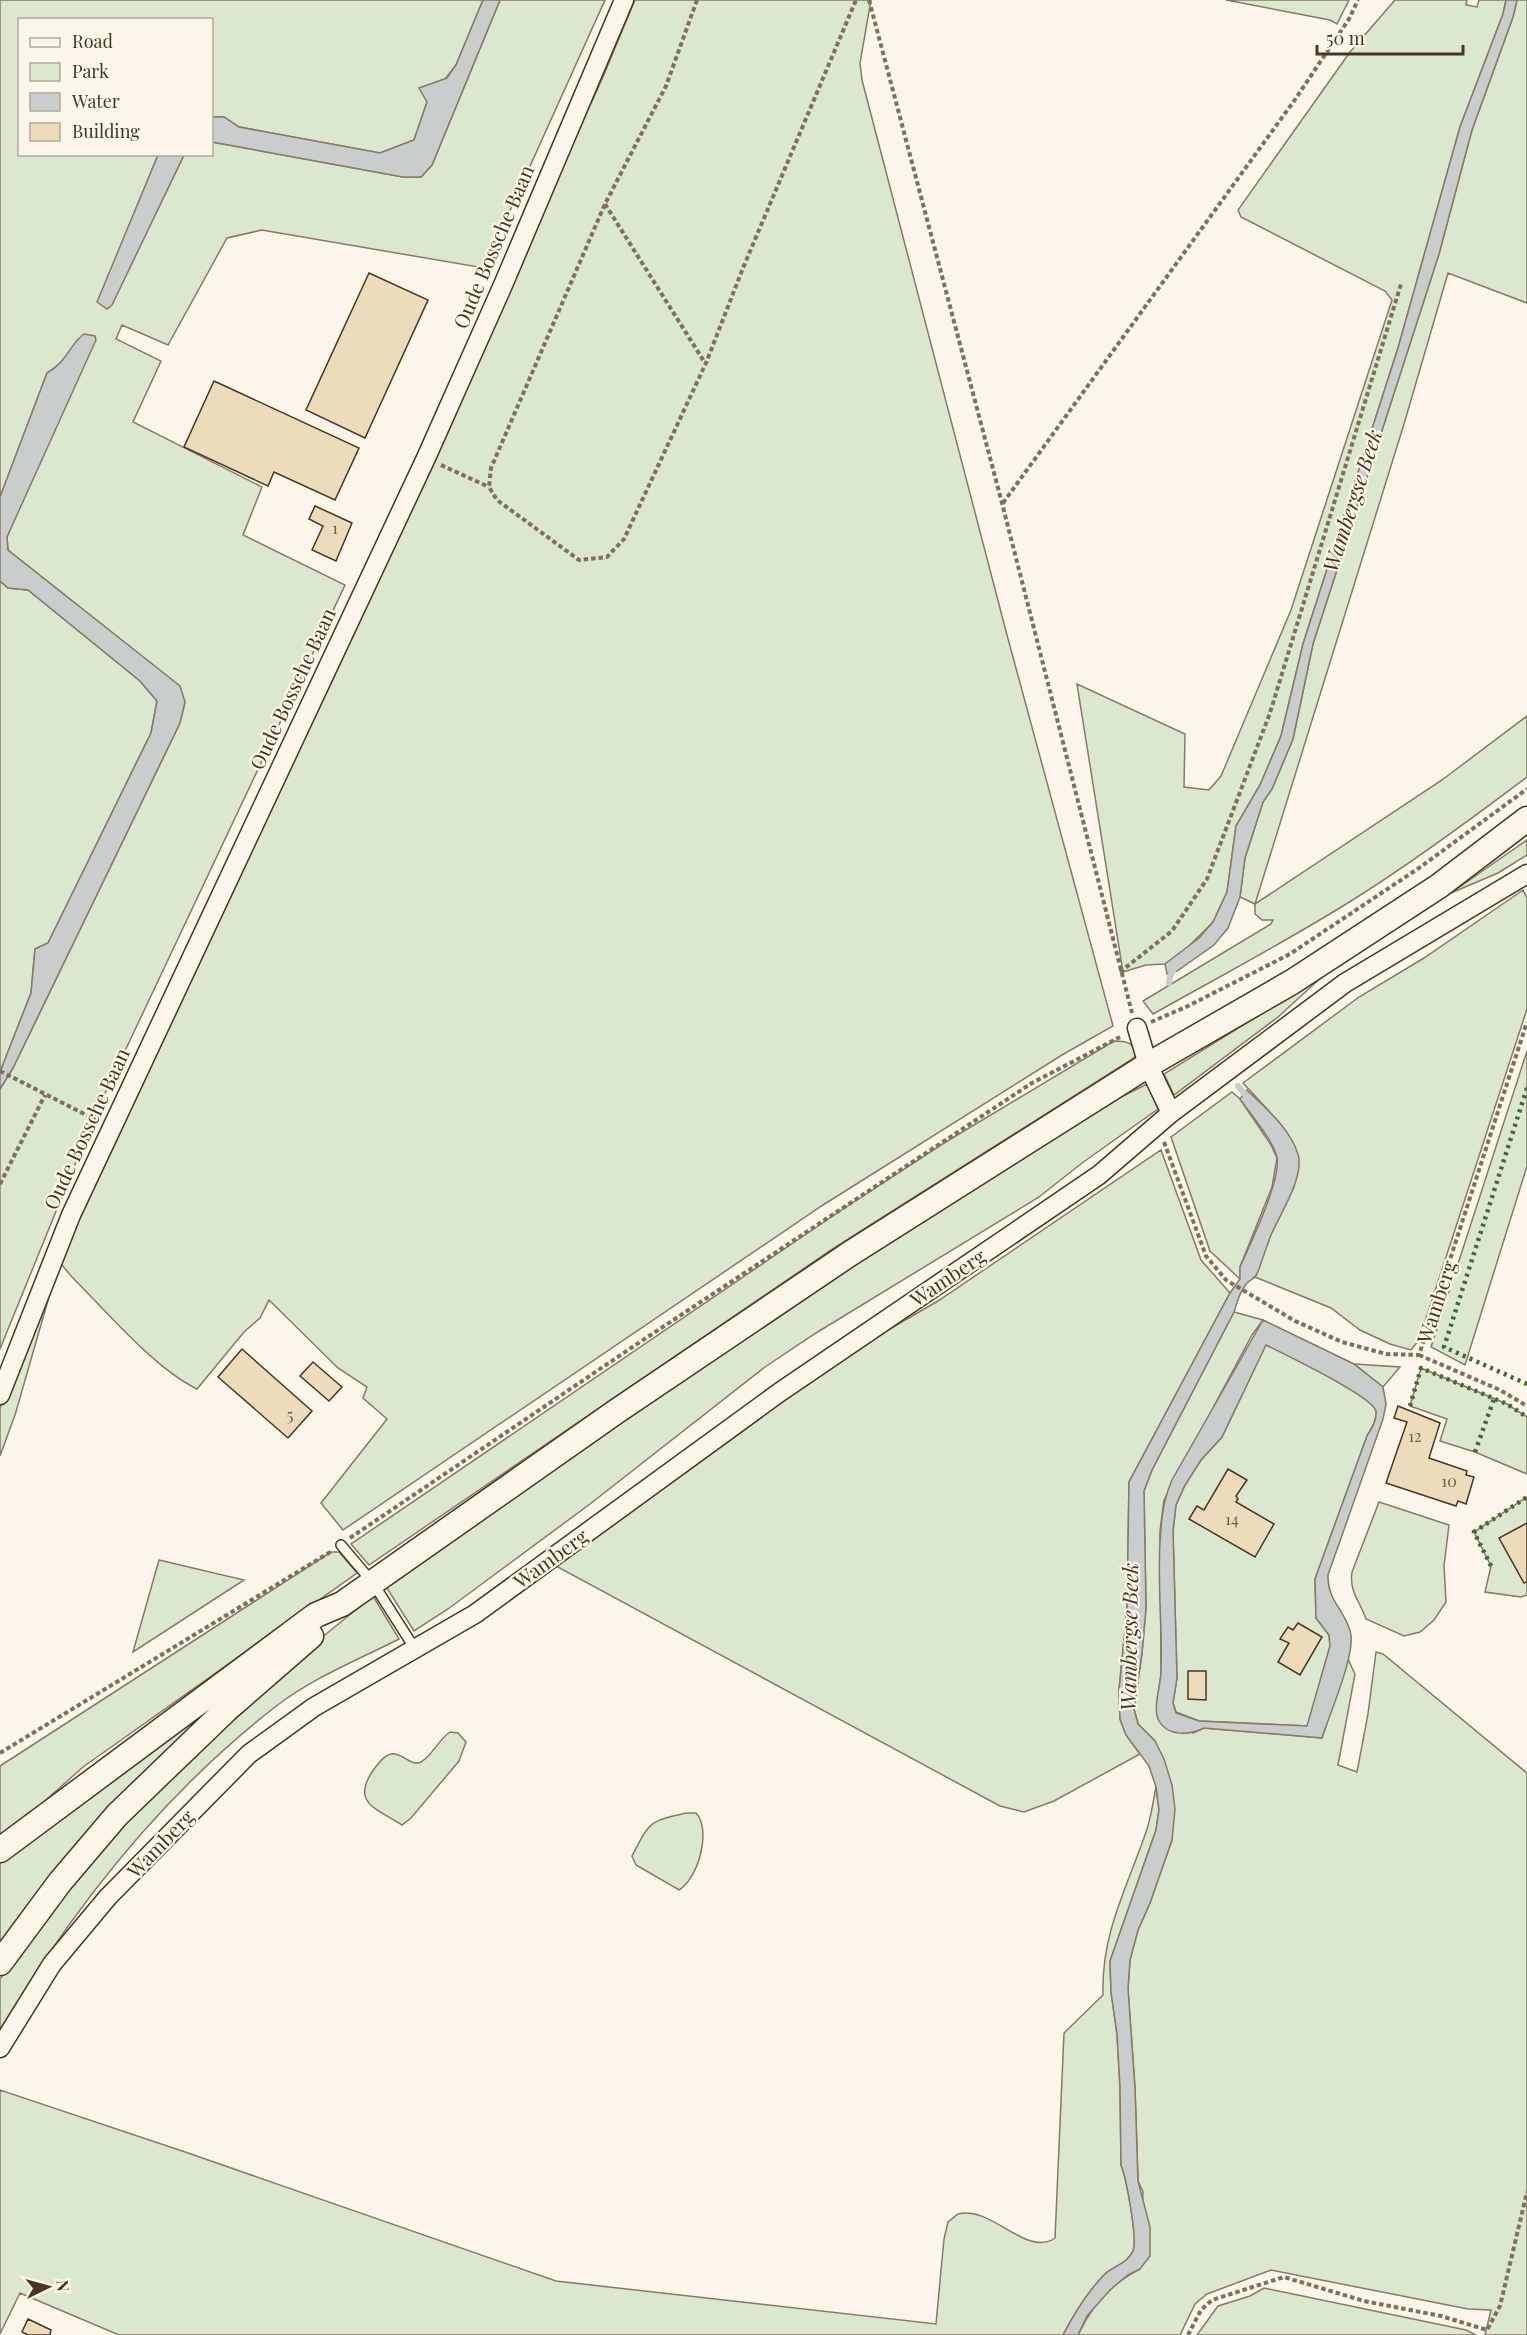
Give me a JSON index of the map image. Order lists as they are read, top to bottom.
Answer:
{
  "streets": {
    "street": ["Oude Bossche Baan", "Wamberg"]
  },
  "water": ["Wambergse Beek"],
  "house_numbers": [
    "1",
    "5",
    "12",
    "10",
    "14"
  ],
  "legend": [
    "Road",
    "Park",
    "Water",
    "Building"
  ],
  "scale_bar": "50 m",
  "north": "right"
}
